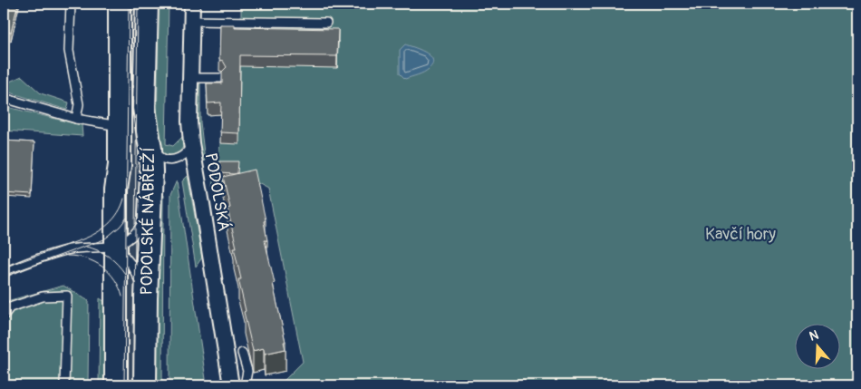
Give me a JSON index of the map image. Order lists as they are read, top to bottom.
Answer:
{
  "streets": {
    "main road": ["PODOLSKÉ NÁBŘEŽÍ"],
    "street": ["PODOLSKÁ"]
  },
  "parks": ["Kavčí hory"],
  "north": "top"
}
